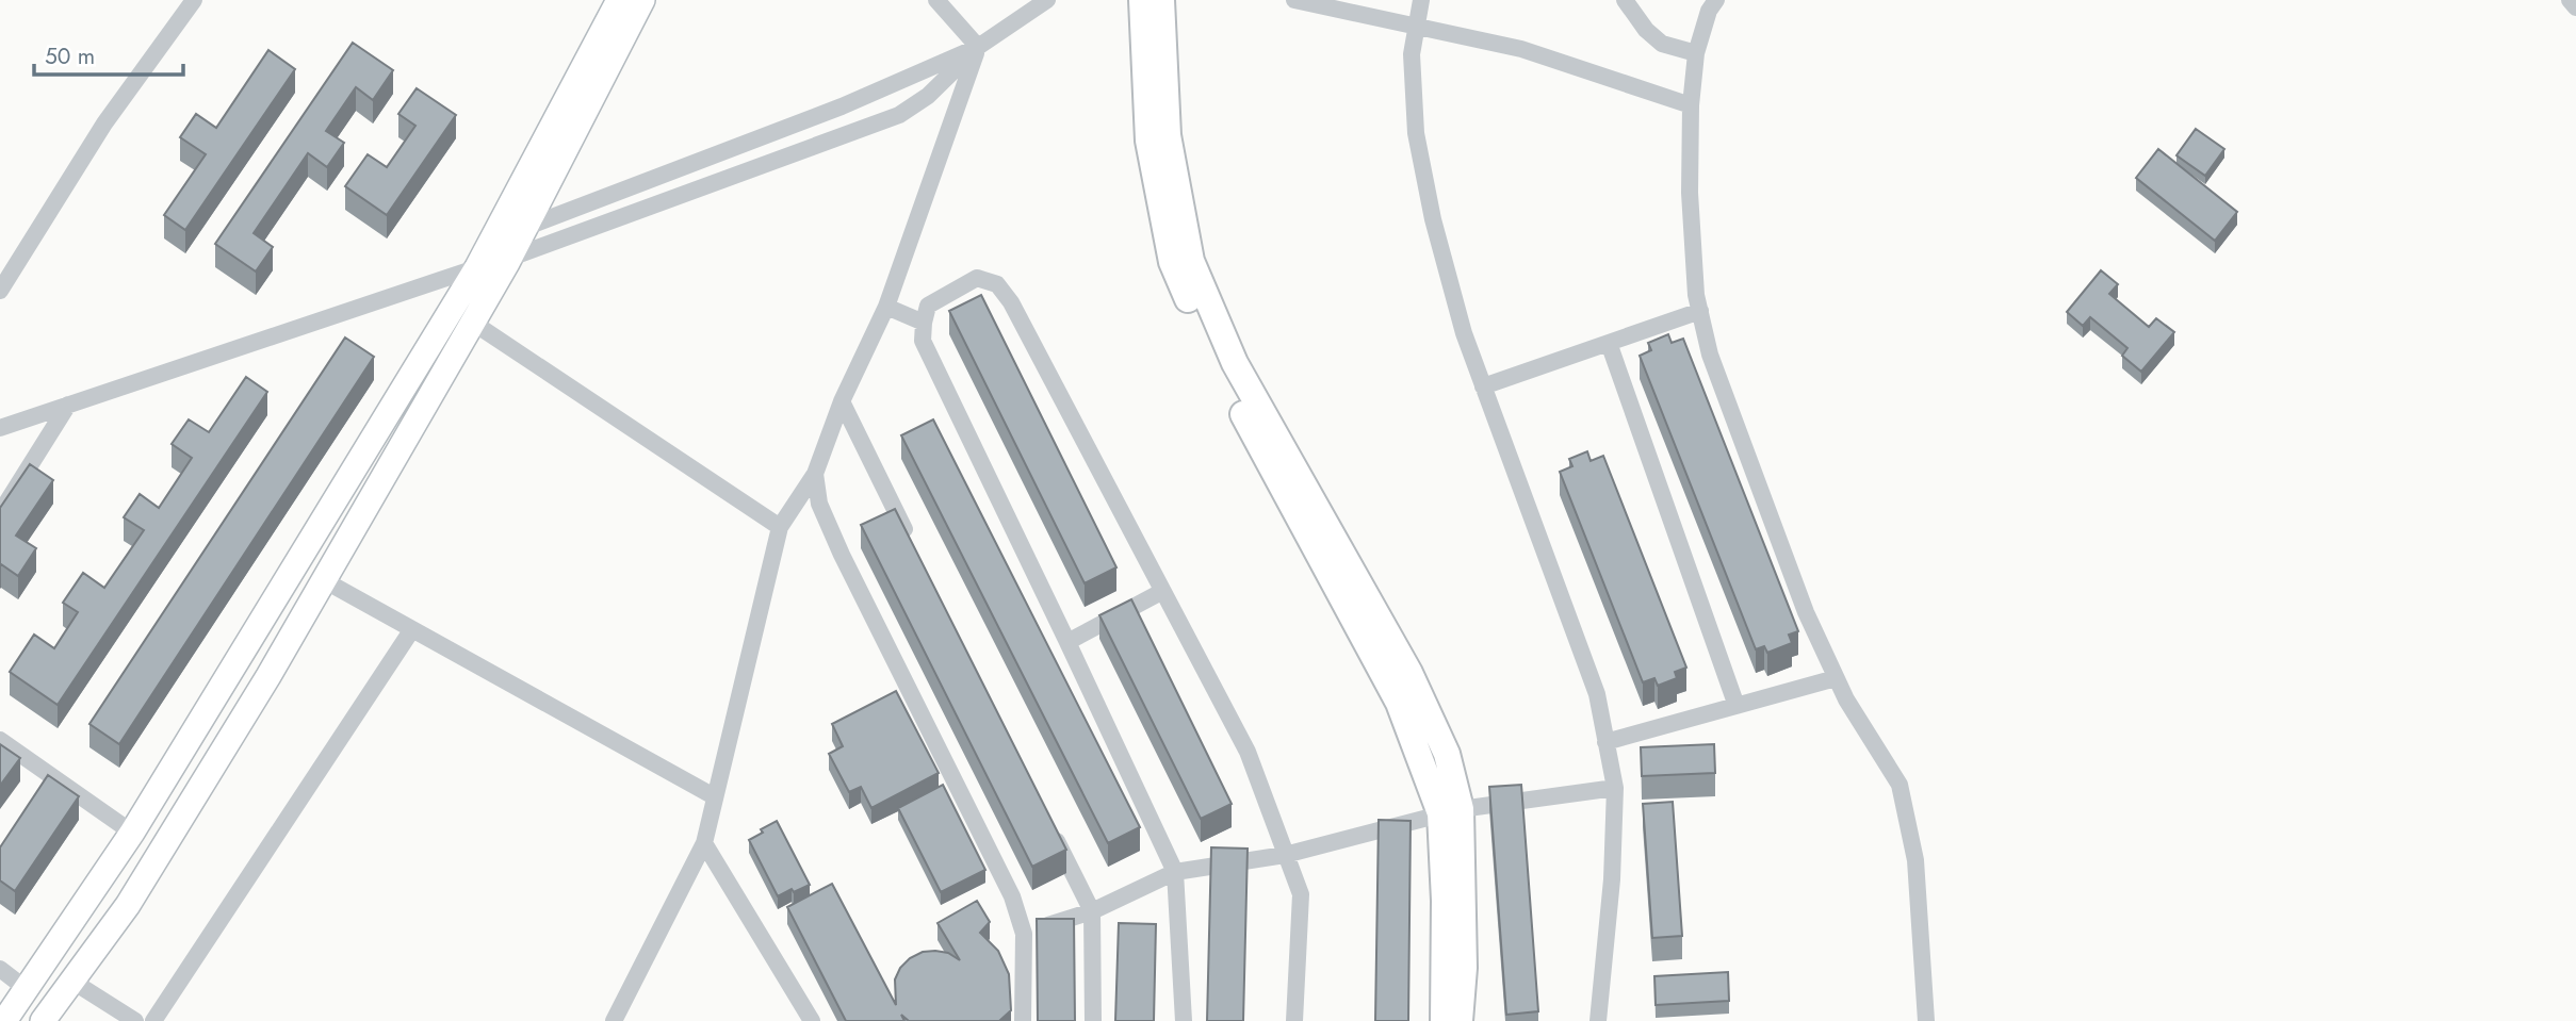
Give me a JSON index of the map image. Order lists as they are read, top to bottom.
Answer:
{
  "scale_bar": "50 m"
}
